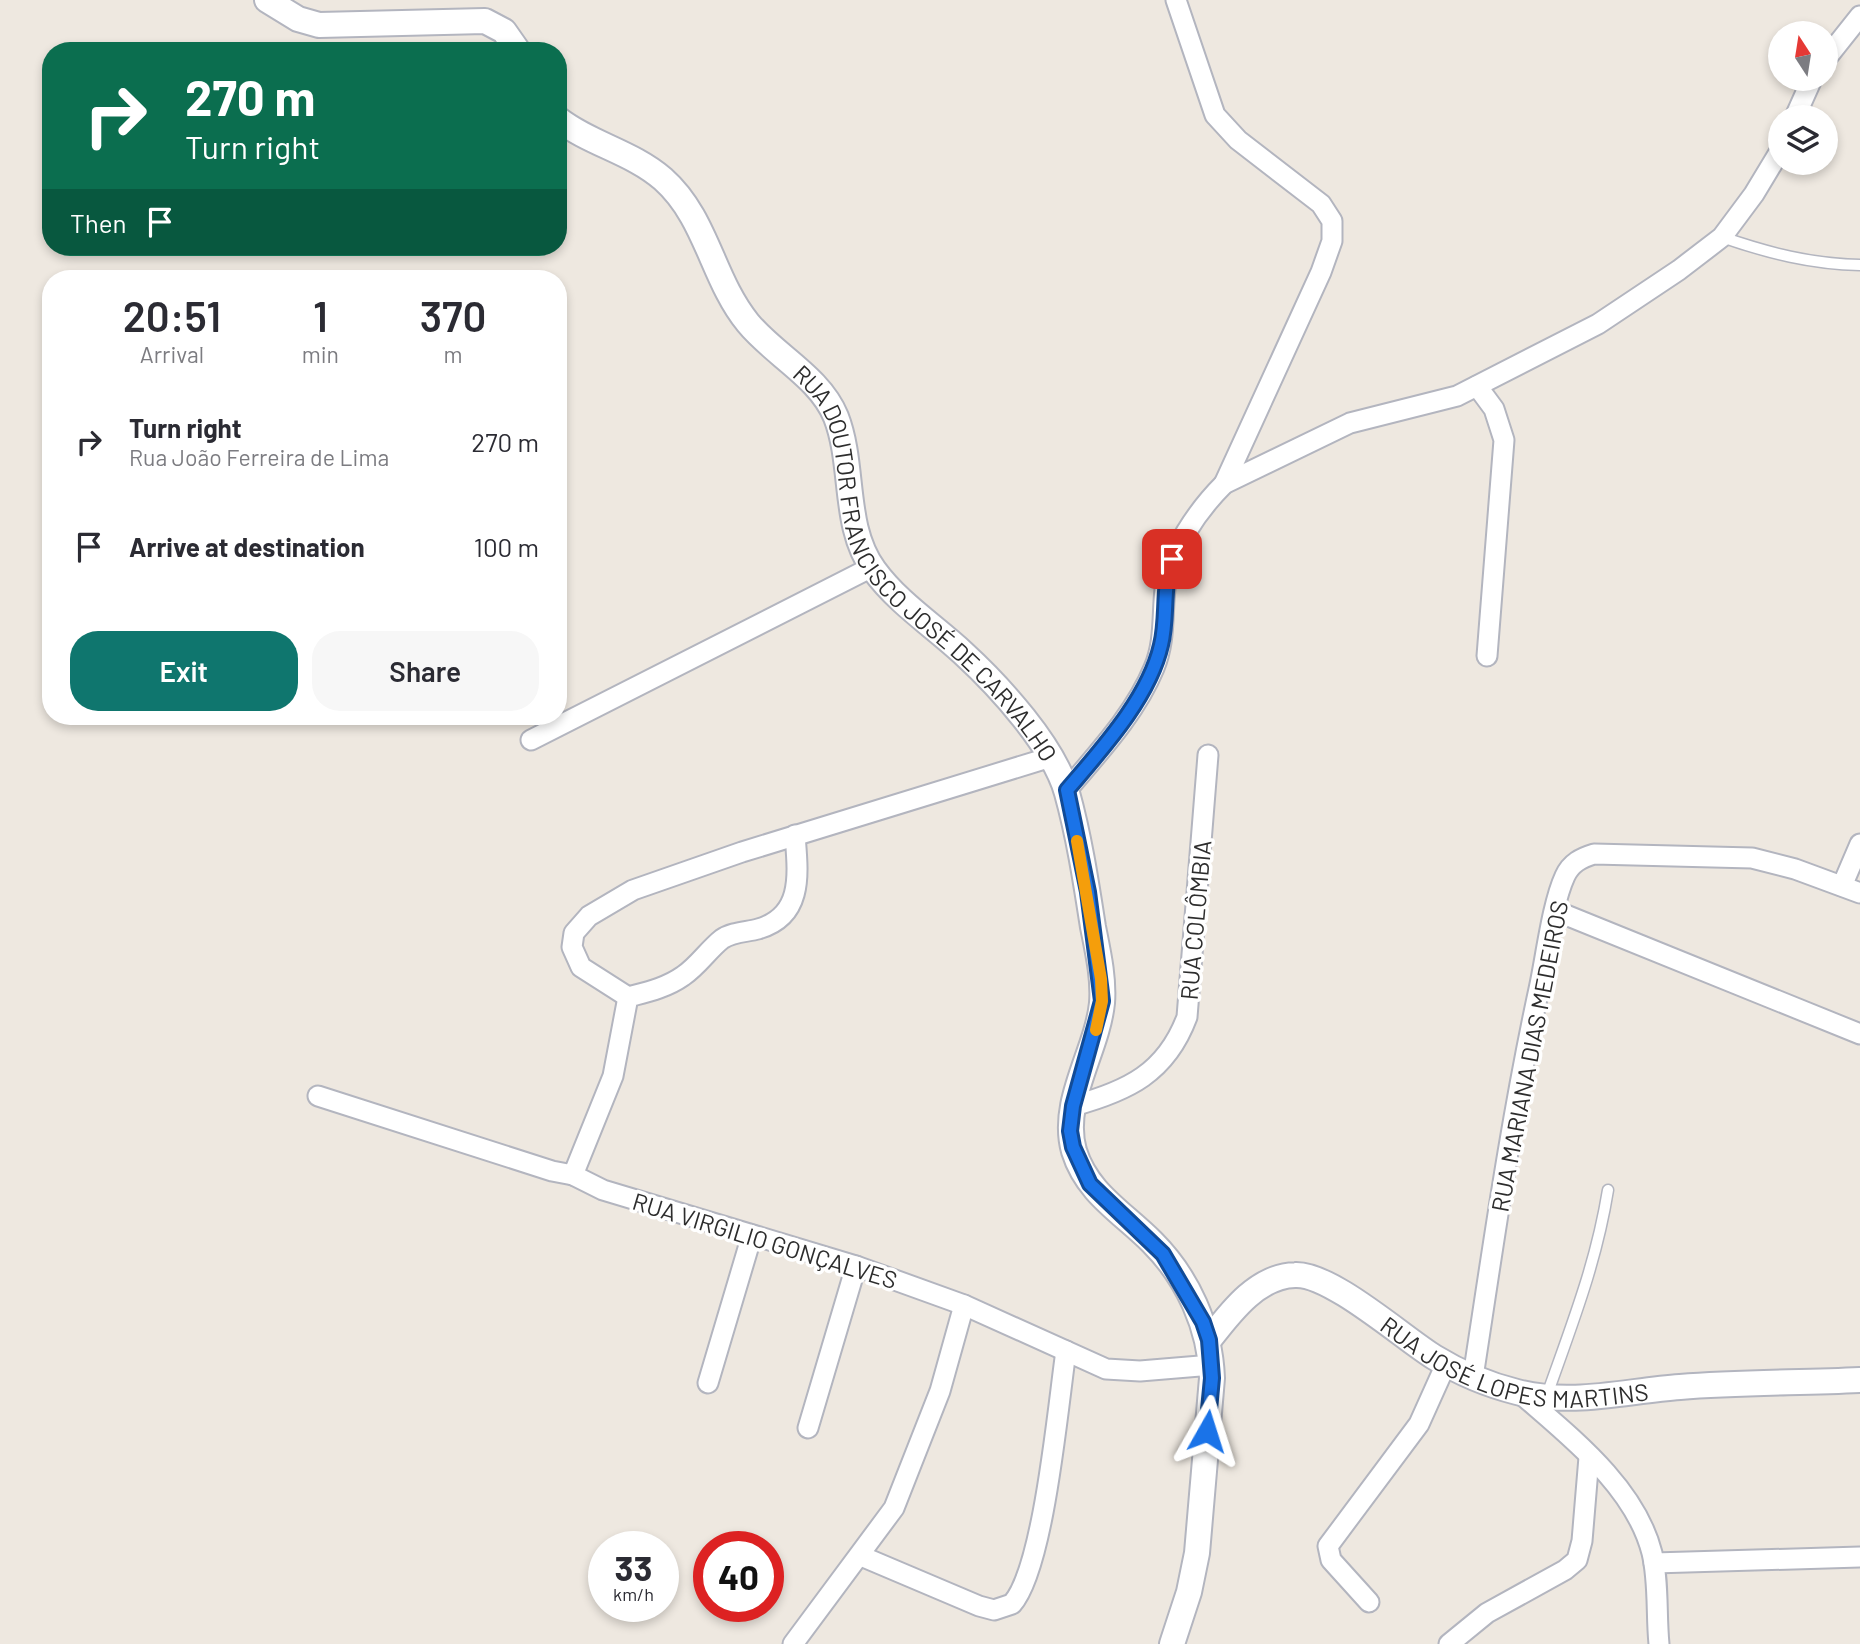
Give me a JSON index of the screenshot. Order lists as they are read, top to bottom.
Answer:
{
  "streets": {
    "street": [
      "RUA DOUTOR FRANCISCO JOSÉ DE CARVALHO",
      "RUA COLÔMBIA",
      "RUA MARIANA DIAS MEDEIROS",
      "RUA VIRGILIO GONÇALVES",
      "RUA JOSÉ LOPES MARTINS"
    ]
  },
  "crossings": [
    ["RUA DOUTOR FRANCISCO JOSÉ DE CARVALHO", "RUA COLÔMBIA"],
    ["RUA DOUTOR FRANCISCO JOSÉ DE CARVALHO", "RUA VIRGILIO GONÇALVES"],
    ["RUA DOUTOR FRANCISCO JOSÉ DE CARVALHO", "RUA JOSÉ LOPES MARTINS"],
    ["RUA MARIANA DIAS MEDEIROS", "RUA JOSÉ LOPES MARTINS"]
  ],
  "north": "top",
  "page": {
    "turn": ["270 m", "Turn right"],
    "then": "Then",
    "eta": [
      "20:51",
      "Arrival",
      "1",
      "min",
      "370",
      "m"
    ],
    "list": [
      {
        "name": "Turn right",
        "note": "Rua João Ferreira de Lima",
        "value": "270 m"
      },
      {
        "name": "Arrive at destination",
        "value": "100 m"
      }
    ],
    "buttons": ["Exit", "Share"],
    "speed": "33 km/h",
    "limit": "40"
  }
}
